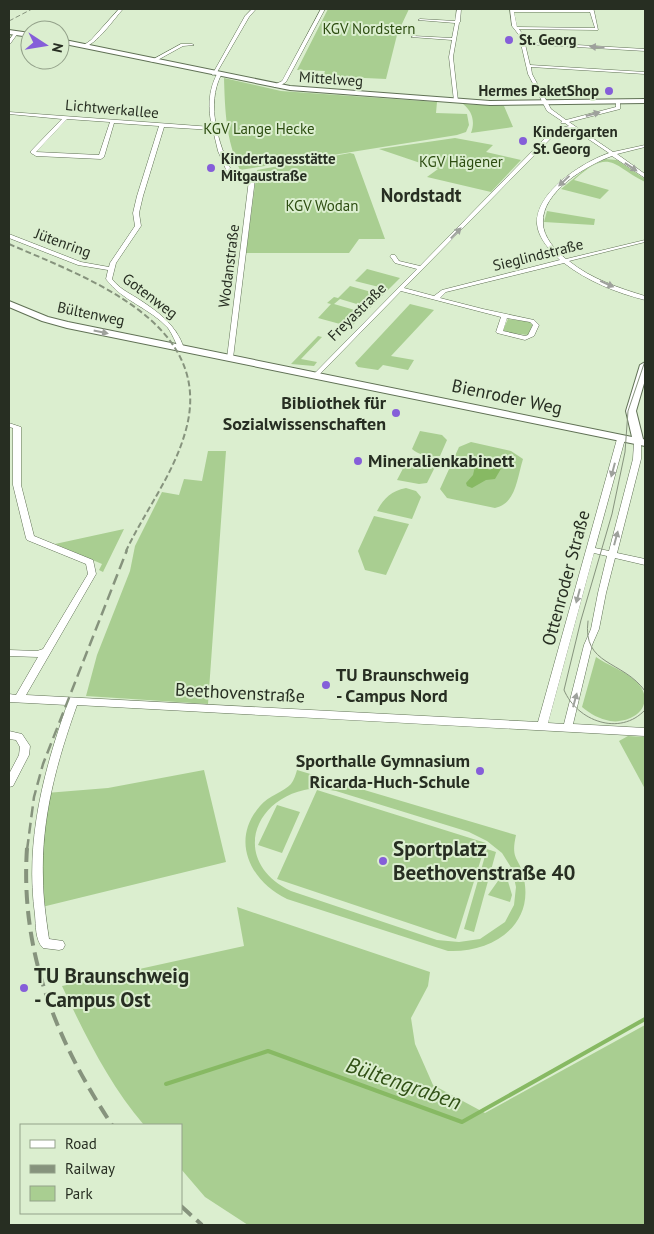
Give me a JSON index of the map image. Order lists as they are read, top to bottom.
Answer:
{
  "streets": {
    "street": [
      "Mittelweg",
      "Lichtwerkallee",
      "Jütenring",
      "Sieglindstraße",
      "Wodanstraße",
      "Gotenweg",
      "Freyastraße",
      "Bültenweg",
      "Bienroder Weg",
      "Ottenroder Straße",
      "Beethovenstraße"
    ]
  },
  "crossings": [
    ["Lichtwerkallee", "Wodanstraße"],
    ["Jütenring", "Gotenweg"],
    ["Wodanstraße", "Bienroder Weg"],
    ["Gotenweg", "Bienroder Weg"],
    ["Freyastraße", "Bienroder Weg"],
    ["Bültenweg", "Bienroder Weg"],
    ["Bienroder Weg", "Ottenroder Straße"],
    ["Ottenroder Straße", "Beethovenstraße"]
  ],
  "one_way": ["Freyastraße", "Bültenweg"],
  "districts": ["Nordstadt"],
  "water": ["Bültengraben"],
  "parks": [
    "KGV Nordstern",
    "KGV Lange Hecke",
    "KGV Hägener",
    "KGV Wodan"
  ],
  "places": [
    "St. Georg",
    "Hermes PaketShop",
    "Kindergarten St. Georg",
    "Kindertagesstätte Mitgaustraße",
    "Bibliothek für Sozialwissenschaften",
    "Mineralienkabinett",
    "TU Braunschweig - Campus Nord",
    "Sporthalle Gymnasium Ricarda-Huch-Schule",
    "Sportplatz Beethovenstraße 40",
    "TU Braunschweig - Campus Ost"
  ],
  "legend": ["Road", "Railway", "Park"],
  "north": "right"
}
